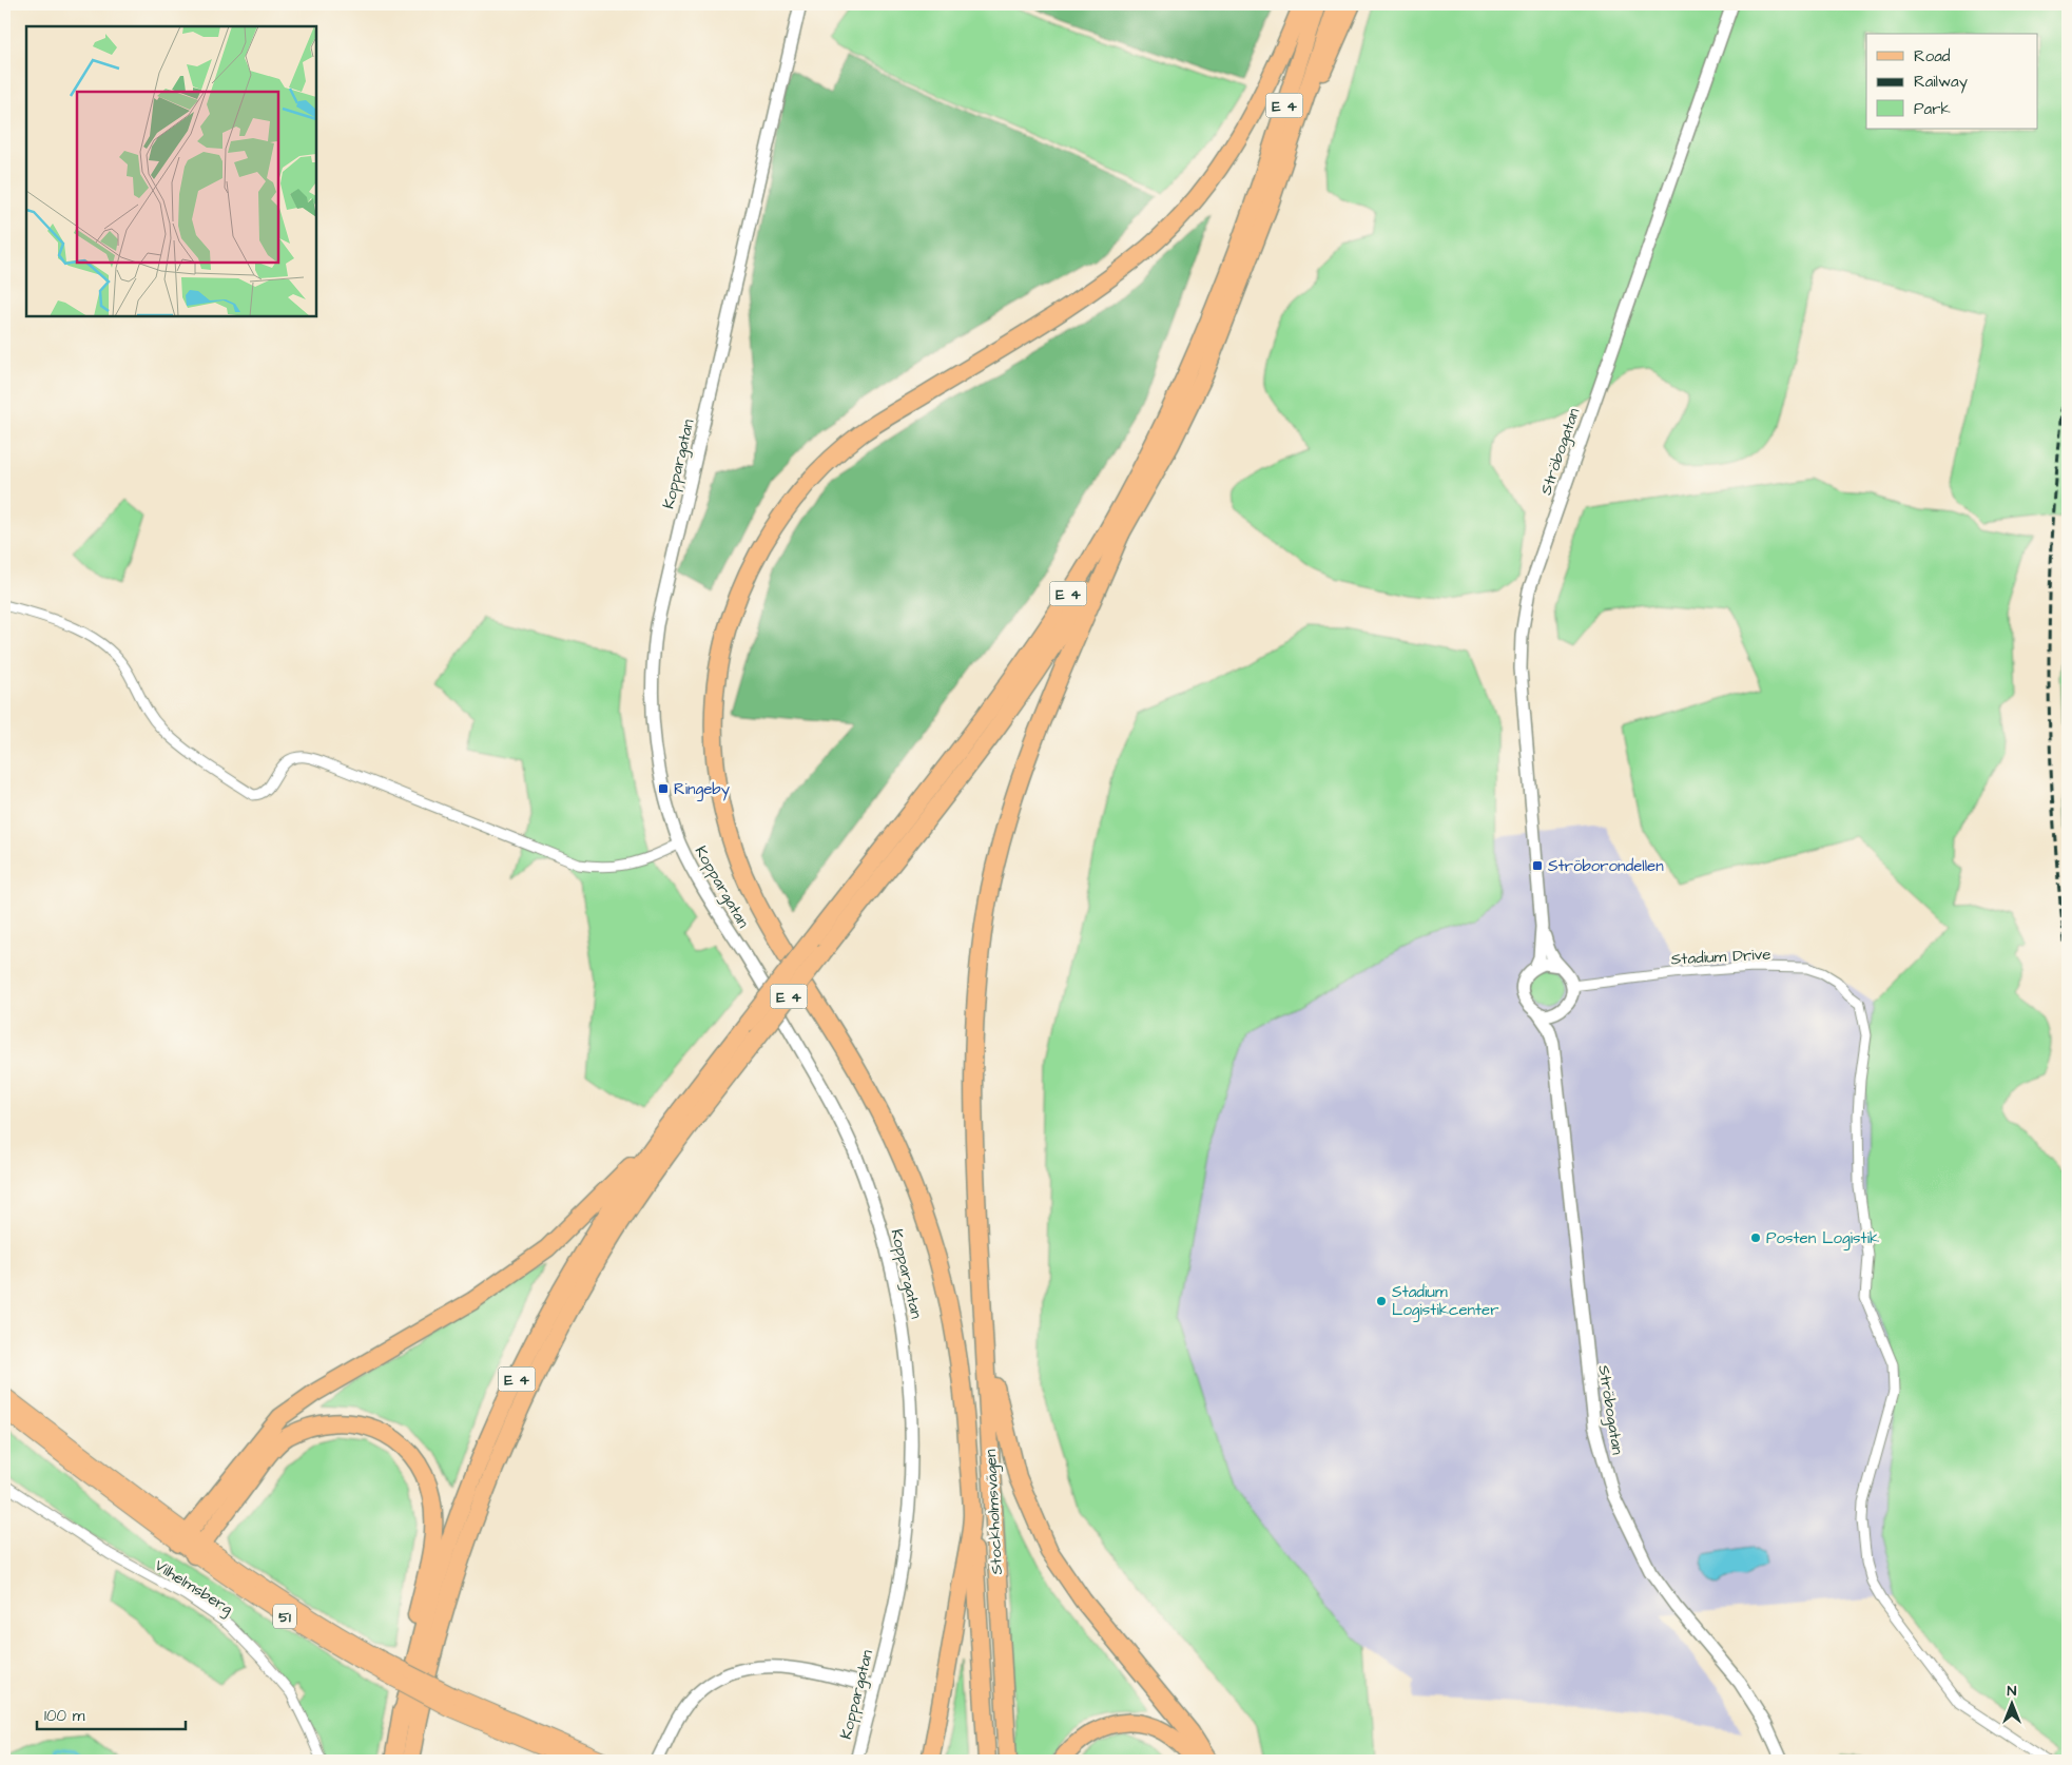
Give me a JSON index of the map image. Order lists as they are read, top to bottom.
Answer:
{
  "streets": {
    "highway": ["E 4", "Stockholmsvägen"],
    "main road": ["51"],
    "street": [
      "Ströbogatan",
      "Koppargatan",
      "Stadium Drive",
      "Vilhelmsberg"
    ]
  },
  "crossings": [
    ["E 4", "Stockholmsvägen"],
    ["Ströbogatan", "Stadium Drive"]
  ],
  "places": {
    "transit": ["Ringeby", "Ströborondellen"],
    "other": ["Posten Logistik", "Stadium Logistikcenter"]
  },
  "legend": ["Road", "Railway", "Park"],
  "scale_bar": "100 m",
  "north": "top"
}
